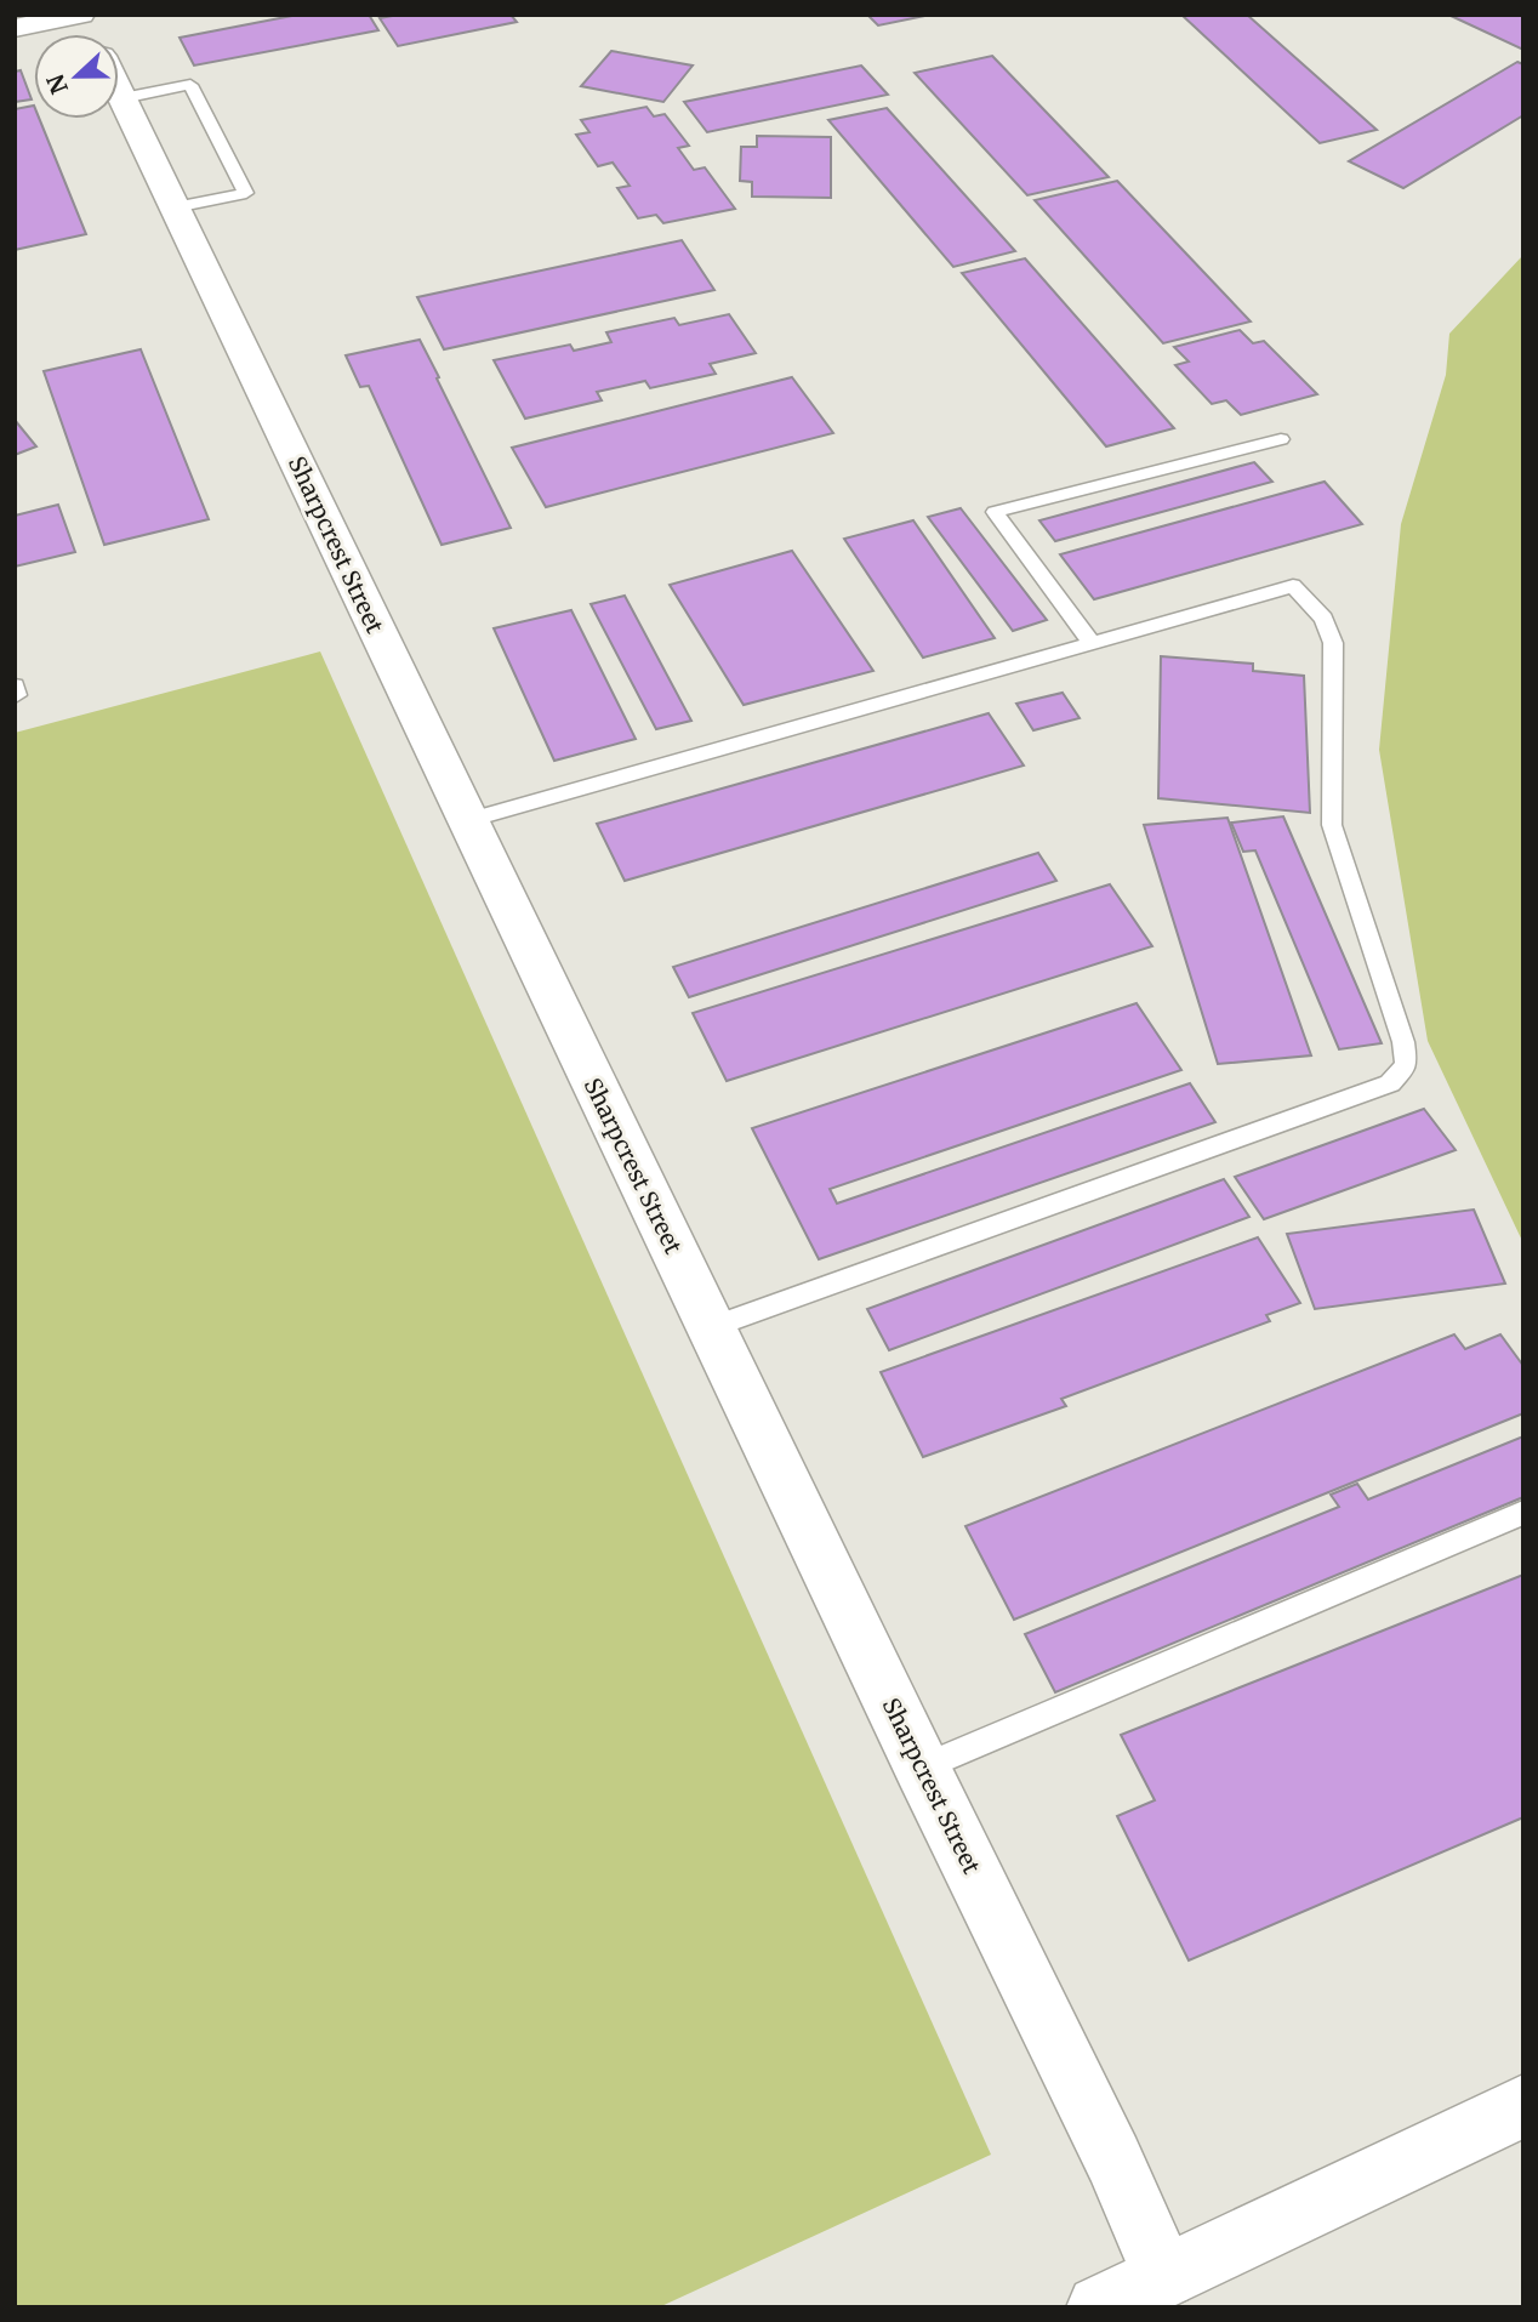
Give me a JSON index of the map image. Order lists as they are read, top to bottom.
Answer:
{
  "streets": {
    "street": ["Sharpcrest Street"]
  },
  "north": "left"
}
